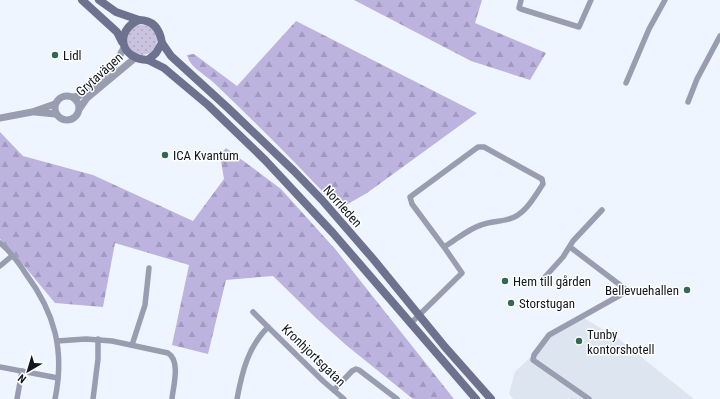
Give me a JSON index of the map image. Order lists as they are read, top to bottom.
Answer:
{
  "streets": {
    "main road": ["Norrleden"],
    "street": ["Grytavägen", "Kronhjortsgatan"]
  },
  "crossings": [
    ["Grytavägen", "Norrleden"]
  ],
  "places": [
    "Lidl",
    "ICA Kvantum",
    "Hem till gården",
    "Bellevuehallen",
    "Storstugan",
    "Tunby kontorshotell"
  ],
  "north": "bottom left"
}
